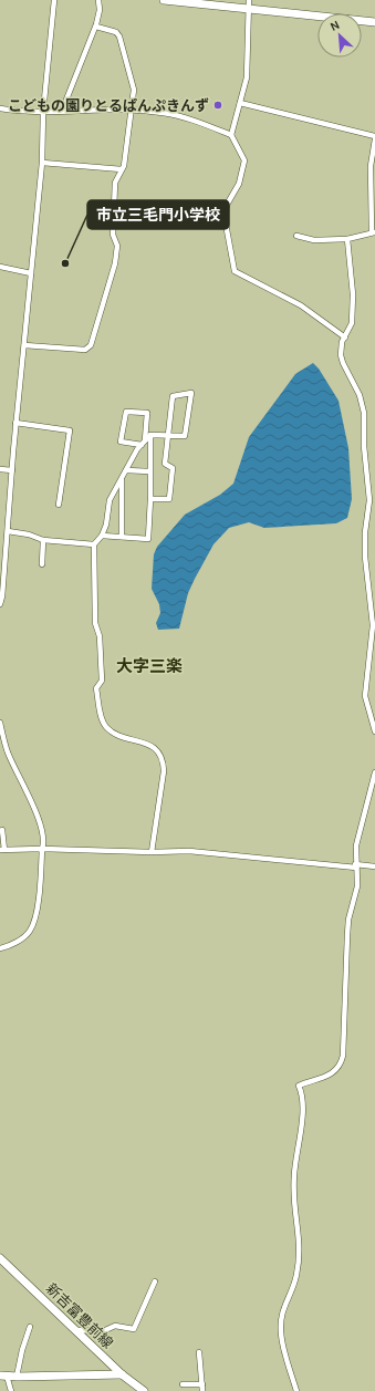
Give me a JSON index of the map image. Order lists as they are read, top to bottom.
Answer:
{
  "streets": {
    "main road": ["新吉富豊前線"]
  },
  "districts": ["大字三楽"],
  "places": ["こどもの園りとるぱんぷきんず", "市立三毛門小学校"],
  "north": "top left"
}
